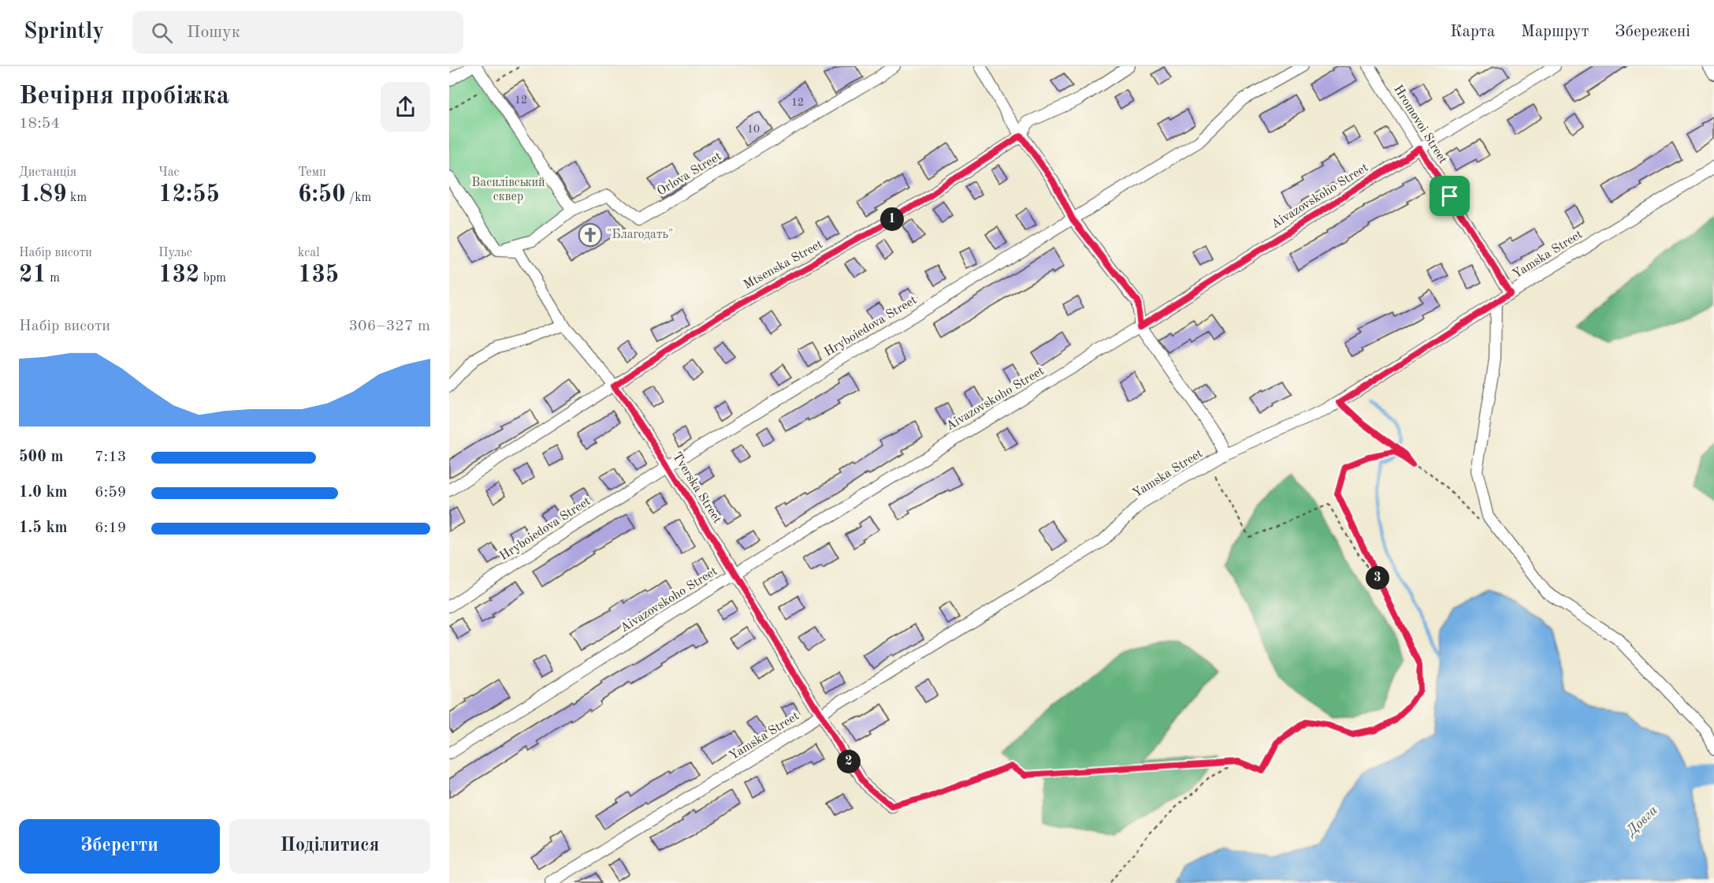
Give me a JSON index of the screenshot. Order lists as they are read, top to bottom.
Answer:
{
  "streets": {
    "street": [
      "Hromovoi Street",
      "Orlova Street",
      "Aivazovskoho Street",
      "Yamska Street",
      "Mtsenska Street",
      "Hryboiedova Street",
      "Tverska Street"
    ]
  },
  "crossings": [
    ["Hromovoi Street", "Aivazovskoho Street"],
    ["Hromovoi Street", "Yamska Street"],
    ["Orlova Street", "Tverska Street"],
    ["Aivazovskoho Street", "Tverska Street"],
    ["Yamska Street", "Tverska Street"],
    ["Mtsenska Street", "Tverska Street"],
    ["Hryboiedova Street", "Tverska Street"]
  ],
  "water": ["Довга"],
  "parks": ["Василівський сквер"],
  "places": {
    "church": ["\"Благодать\""]
  },
  "house_numbers": ["12", "12", "10"],
  "page": {
    "header": "Sprintly",
    "search": "Пошук",
    "nav": ["Карта", "Маршрут", "Збережені"],
    "heading": ["Вечірня пробіжка", "18:54"],
    "stats": [
      ["Дистанція", "1.89 km"],
      ["Час", "12:55"],
      ["Темп", "6:50 /km"],
      ["Набір висоти", "21 m"],
      ["Пульс", "132 bpm"],
      ["kcal", "135"]
    ],
    "pins": ["1", "3", "2"],
    "chart": ["Набір висоти", "306–327 m"],
    "list": [
      {
        "name": "500 m",
        "note": "7:13"
      },
      {
        "name": "1.0 km",
        "note": "6:59"
      },
      {
        "name": "1.5 km",
        "note": "6:19"
      }
    ],
    "buttons": ["Зберегти", "Поділитися"]
  }
}
